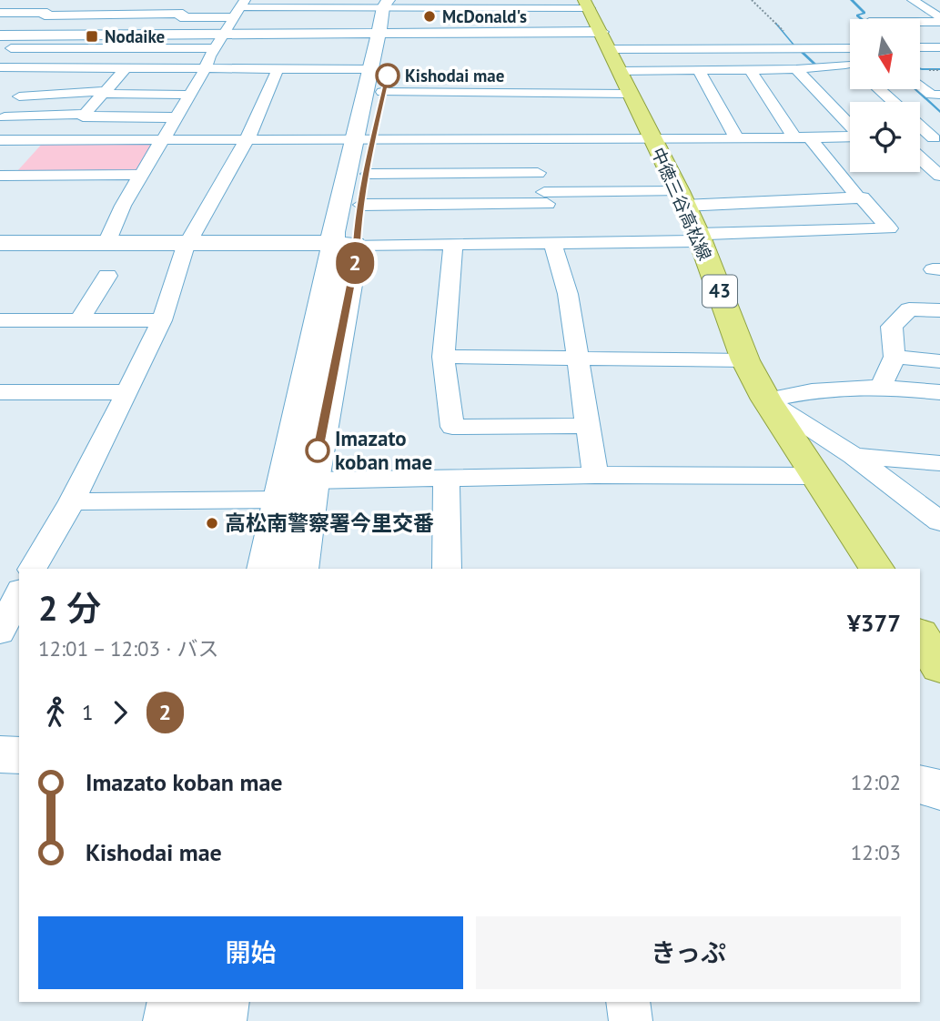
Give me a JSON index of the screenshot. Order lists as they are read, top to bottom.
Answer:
{
  "streets": {
    "main road": ["中徳三谷高松線", "43"]
  },
  "places": {
    "other": [
      "McDonald's",
      "Kishodai mae",
      "Imazato koban mae",
      "高松南警察署今里交番"
    ],
    "transit": ["Nodaike"]
  },
  "lines": ["bus line 2"],
  "north": "bottom",
  "page": {
    "on_map": "2",
    "heading": ["2 分", "12:01 – 12:03 · バス", "¥377"],
    "legs": ["1", "2"],
    "list": [
      {
        "name": "Imazato koban mae",
        "value": "12:02"
      },
      {
        "name": "Kishodai mae",
        "value": "12:03"
      }
    ],
    "buttons": ["開始", "きっぷ"]
  }
}
